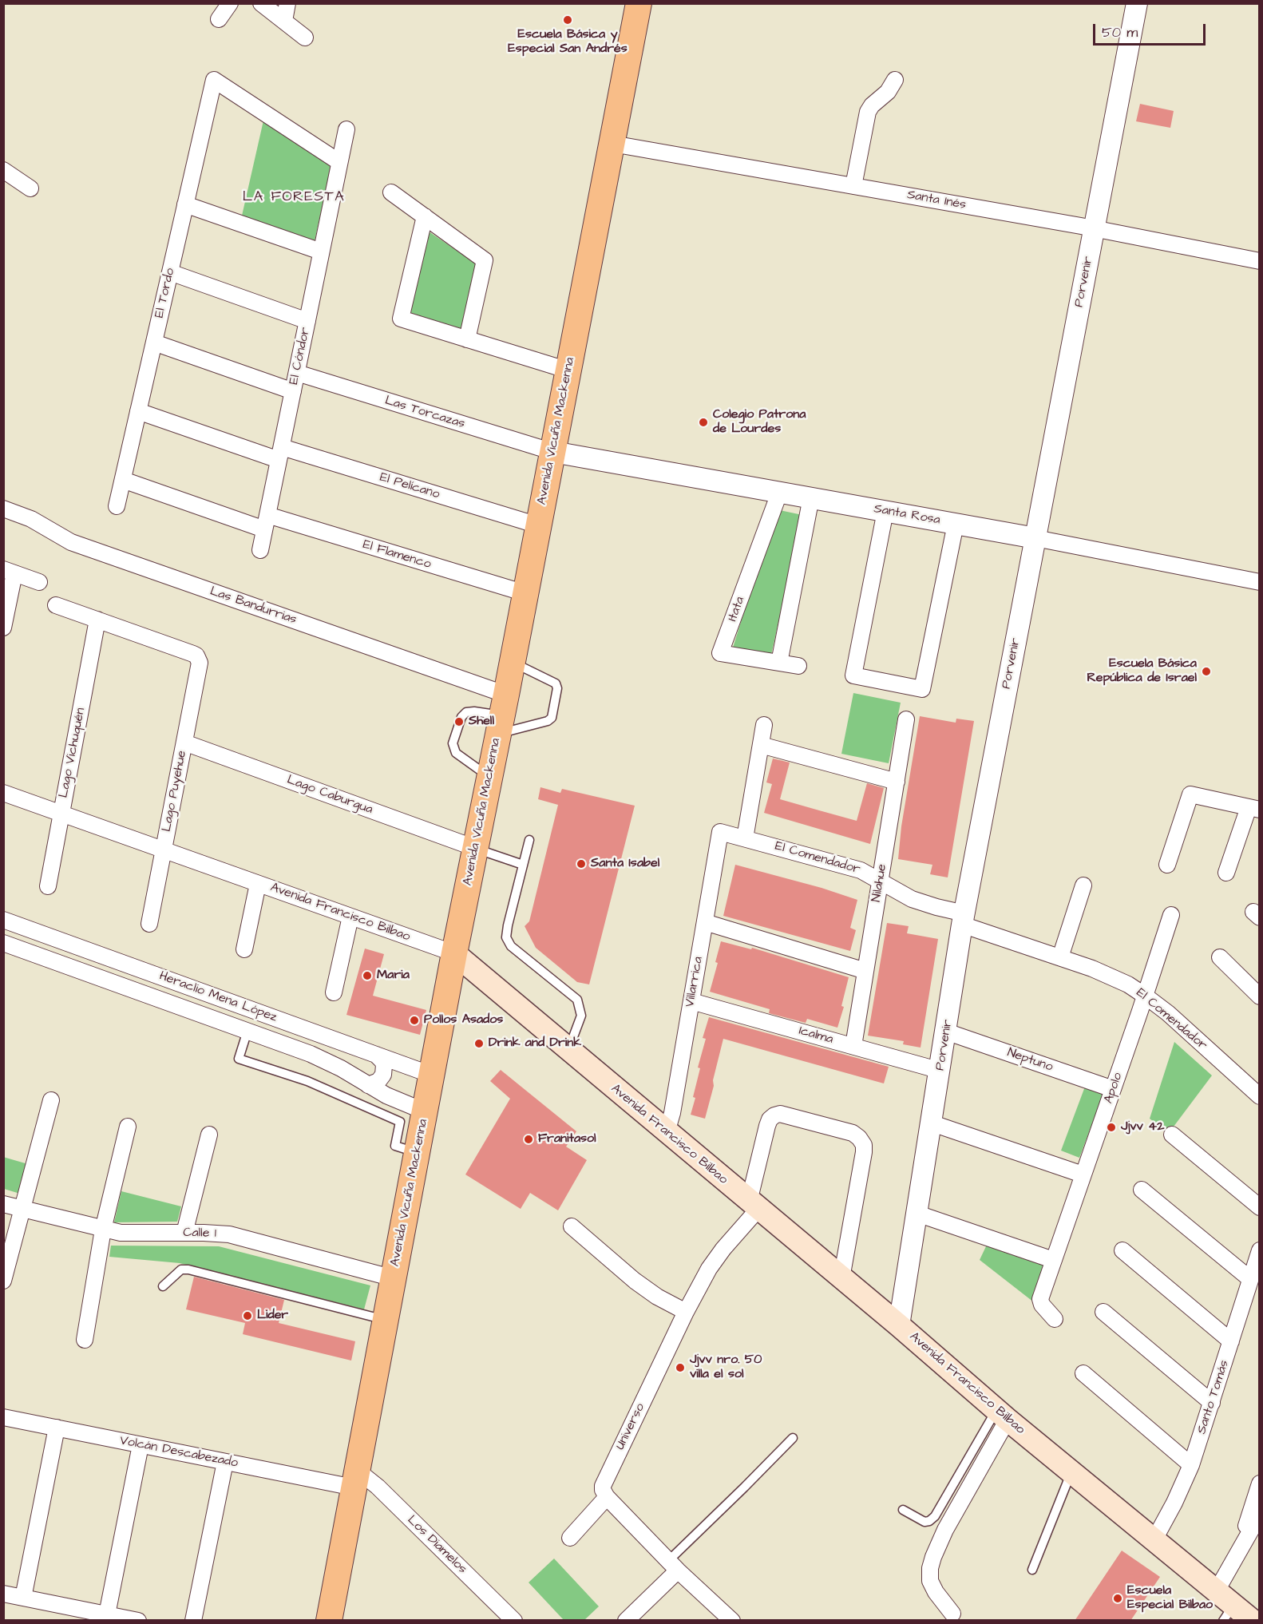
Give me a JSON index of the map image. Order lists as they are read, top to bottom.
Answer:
{
  "streets": {
    "main road": ["Avenida Vicuña Mackenna", "Avenida Francisco Bilbao"],
    "street": [
      "Santa Inés",
      "Porvenir",
      "El Tordo",
      "El Cóndor",
      "Las Torcazas",
      "El Pelícano",
      "Santa Rosa",
      "El Flamenco",
      "Las Bandurrias",
      "Itata",
      "Lago Vichuquén",
      "Lago Puyehue",
      "Lago Caburgua",
      "El Comendador",
      "Nilahue",
      "Villarrica",
      "Heraclio Mena López",
      "Icalma",
      "Neptuno",
      "Apolo",
      "Calle 1",
      "Santo Tomás",
      "Universo",
      "Volcán Descabezado",
      "Los Diamelos"
    ]
  },
  "crossings": [
    ["Santa Inés", "Porvenir"],
    ["Santa Inés", "Avenida Vicuña Mackenna"],
    ["Porvenir", "Santa Rosa"],
    ["Porvenir", "El Comendador"],
    ["Porvenir", "Avenida Francisco Bilbao"],
    ["Porvenir", "Icalma"],
    ["Porvenir", "Neptuno"],
    ["El Tordo", "El Cóndor"],
    ["El Tordo", "El Pelícano"],
    ["El Tordo", "El Flamenco"],
    ["El Cóndor", "Las Torcazas"],
    ["El Cóndor", "El Pelícano"],
    ["El Cóndor", "El Flamenco"],
    ["Las Torcazas", "Avenida Vicuña Mackenna"],
    ["Las Torcazas", "Santa Rosa"],
    ["Avenida Vicuña Mackenna", "El Pelícano"],
    ["Avenida Vicuña Mackenna", "Santa Rosa"],
    ["Avenida Vicuña Mackenna", "El Flamenco"],
    ["Avenida Vicuña Mackenna", "Las Bandurrias"],
    ["Avenida Vicuña Mackenna", "Lago Caburgua"],
    ["Avenida Vicuña Mackenna", "Avenida Francisco Bilbao"],
    ["Avenida Vicuña Mackenna", "Heraclio Mena López"],
    ["Avenida Vicuña Mackenna", "Calle 1"],
    ["Avenida Vicuña Mackenna", "Volcán Descabezado"],
    ["Avenida Vicuña Mackenna", "Los Diamelos"],
    ["Santa Rosa", "Itata"],
    ["Lago Vichuquén", "Lago Puyehue"],
    ["Lago Vichuquén", "Avenida Francisco Bilbao"],
    ["Lago Puyehue", "Lago Caburgua"],
    ["Lago Puyehue", "Avenida Francisco Bilbao"],
    ["El Comendador", "Nilahue"],
    ["El Comendador", "Villarrica"],
    ["El Comendador", "Apolo"],
    ["Nilahue", "Icalma"],
    ["Avenida Francisco Bilbao", "Villarrica"],
    ["Avenida Francisco Bilbao", "Santo Tomás"],
    ["Avenida Francisco Bilbao", "Universo"],
    ["Villarrica", "Icalma"],
    ["Neptuno", "Apolo"],
    ["Volcán Descabezado", "Los Diamelos"]
  ],
  "districts": ["LA FORESTA"],
  "places": [
    "Escuela Básica y Especial San Andrés",
    "Colegio Patrona de Lourdes",
    "Escuela Básica República de Israel",
    "Shell",
    "Santa Isabel",
    "Maria",
    "Pollos Asados",
    "Drink and Drink",
    "Jjvv 42",
    "Franitasol",
    "Lider",
    "Jjvv nro. 50 villa el sol",
    "Escuela Especial Bilbao"
  ],
  "scale_bar": "50 m"
}
